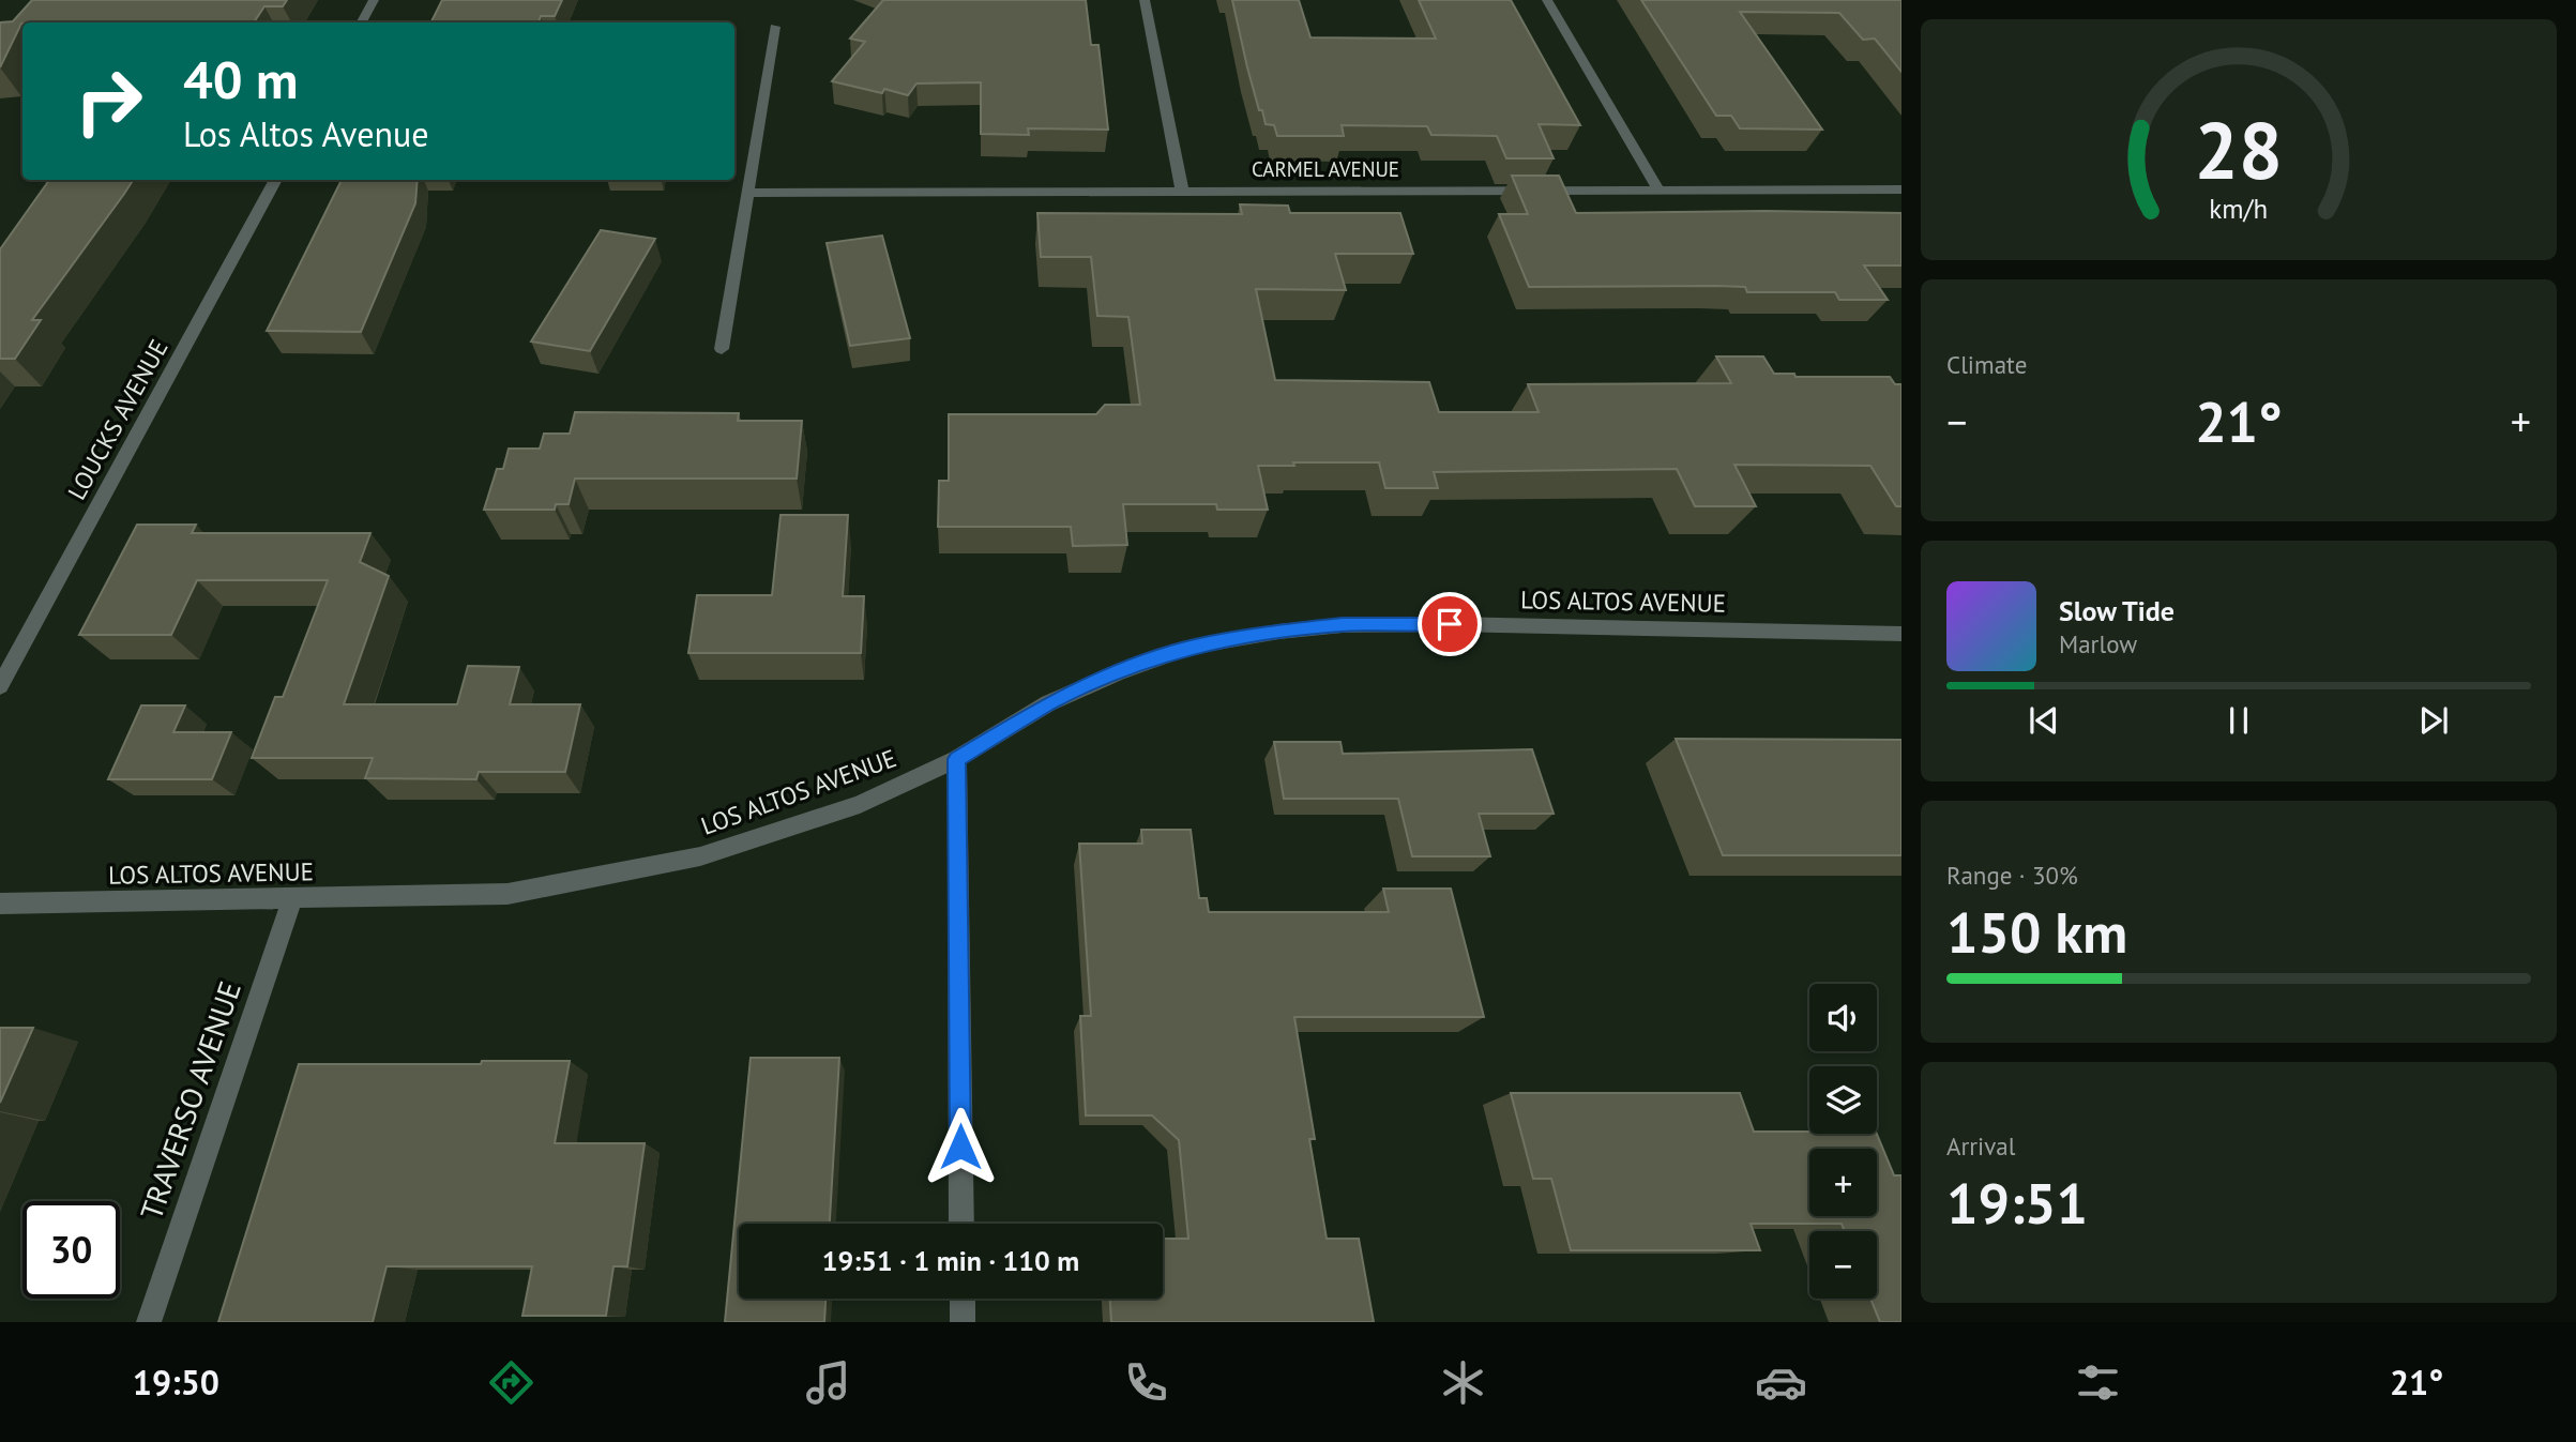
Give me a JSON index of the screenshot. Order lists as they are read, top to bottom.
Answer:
{
  "streets": {
    "street": [
      "CARMEL AVENUE",
      "LOUCKS AVENUE",
      "LOS ALTOS AVENUE",
      "TRAVERSO AVENUE"
    ]
  },
  "crossings": [
    ["LOS ALTOS AVENUE", "TRAVERSO AVENUE"]
  ],
  "page": {
    "turn": ["40 m", "Los Altos Avenue"],
    "tile": [
      "Climate",
      ["Range · 30%", "150 km"],
      ["Arrival", "19:51"]
    ],
    "heat": ["−", "21°", "+"],
    "song": ["Slow Tide", "Marlow"],
    "map_buttons": ["+", "−"],
    "limit": "30",
    "trip": "19:51 · 1 min · 110 m",
    "tabs": ["19:50", "21°"],
    "gauge": ["28", "km/h"]
  }
}
